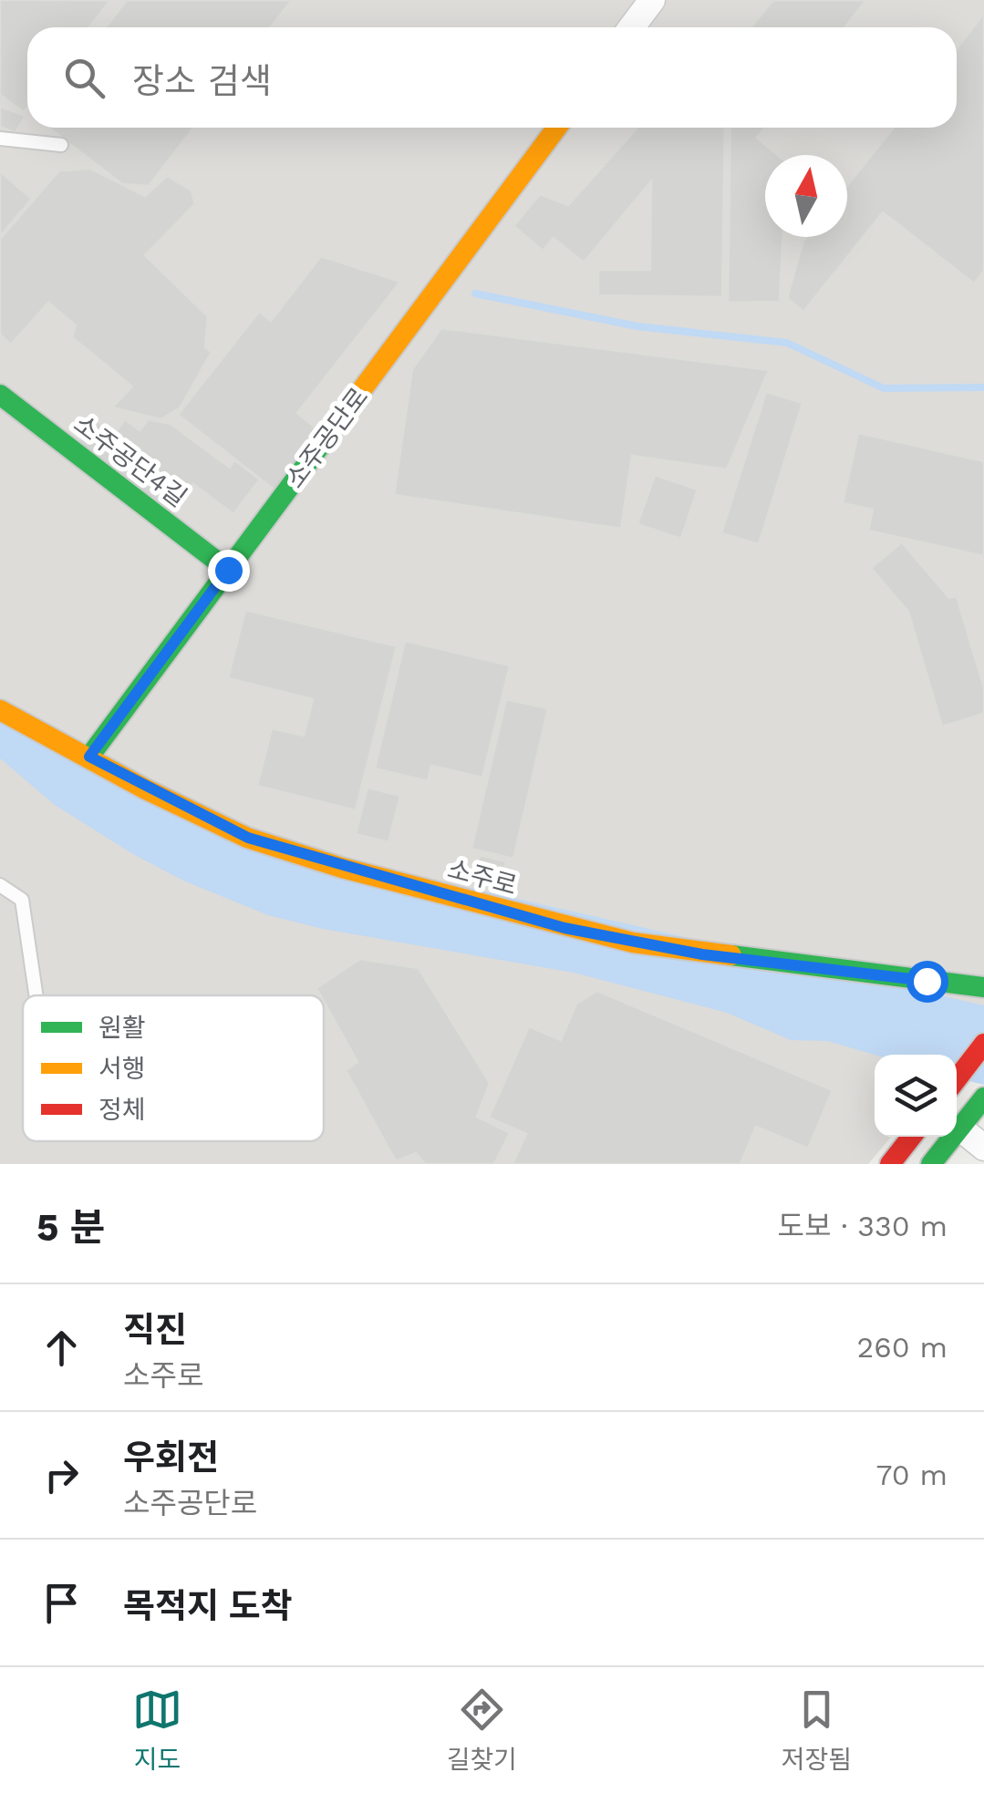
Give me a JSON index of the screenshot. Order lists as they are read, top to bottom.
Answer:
{
  "streets": {
    "street": ["소주공단로", "소주공단4길", "소주로"]
  },
  "crossings": [
    ["소주공단로", "소주공단4길"],
    ["소주공단로", "소주로"]
  ],
  "legend": ["원활", "서행", "정체"],
  "north": "top",
  "page": {
    "search": "장소 검색",
    "heading": ["5 분", "도보 · 330 m"],
    "list": [
      ["직진", "소주로", "260 m"],
      ["우회전", "소주공단로", "70 m"],
      "목적지 도착"
    ],
    "nav": ["지도", "길찾기", "저장됨"]
  }
}
